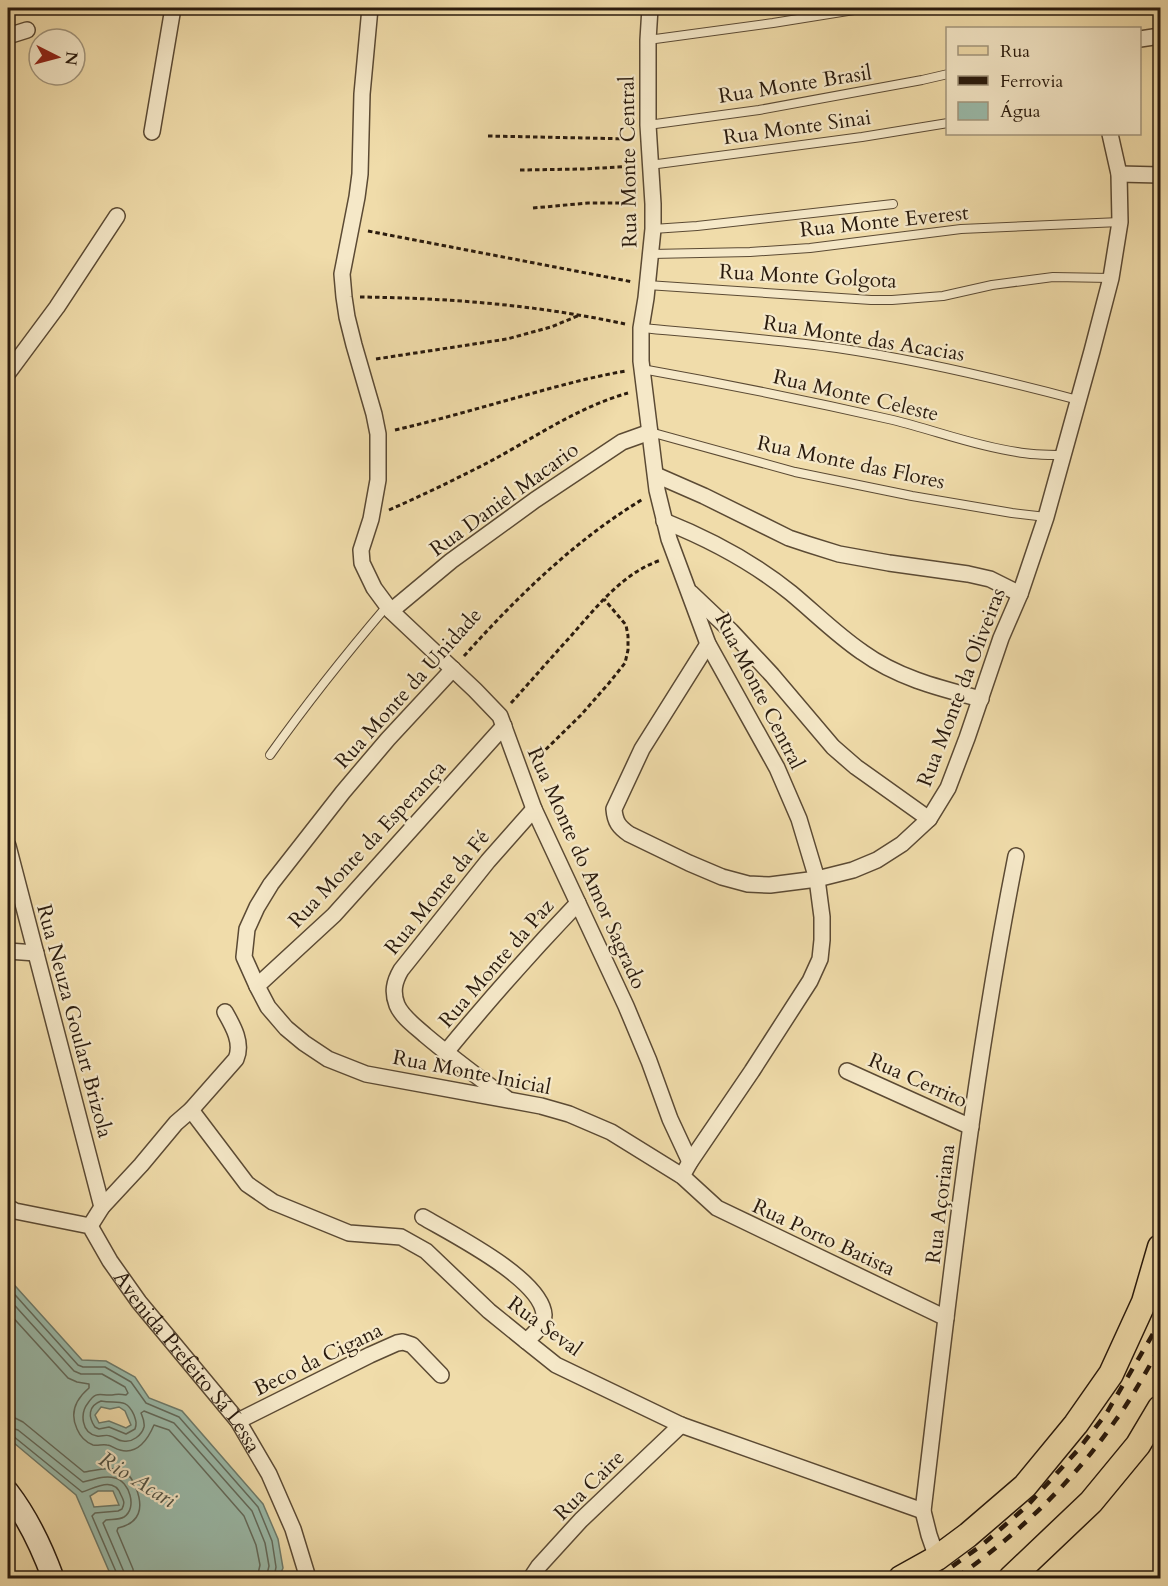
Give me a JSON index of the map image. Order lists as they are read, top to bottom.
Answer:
{
  "streets": {
    "street": [
      "Rua Monte Central",
      "Rua Daniel Macario",
      "Rua Monte da Oliveiras",
      "Rua Monte da Unidade",
      "Rua Monte da Esperança",
      "Rua Monte do Amor Sagrado",
      "Rua Monte da Fé",
      "Rua Monte da Paz",
      "Rua Neuza Goulart Brizola",
      "Rua Monte Inicial",
      "Rua Cerrito",
      "Rua Açoriana",
      "Rua Porto Batista",
      "Rua Seval",
      "Beco da Cigana",
      "Avenida Prefeito Sá Lessa",
      "Rua Caire"
    ],
    "lane": [
      "Rua Monte Brasil",
      "Rua Monte Sinai",
      "Rua Monte Everest",
      "Rua Monte Golgota",
      "Rua Monte das Acacias",
      "Rua Monte Celeste",
      "Rua Monte das Flores"
    ]
  },
  "crossings": [
    ["Rua Monte Brasil", "Rua Monte Central"],
    ["Rua Monte Sinai", "Rua Monte Central"],
    ["Rua Monte Central", "Rua Monte Everest"],
    ["Rua Monte Central", "Rua Monte Golgota"],
    ["Rua Monte Central", "Rua Monte das Acacias"],
    ["Rua Monte Central", "Rua Monte Celeste"],
    ["Rua Monte Central", "Rua Monte das Flores"],
    ["Rua Monte Central", "Rua Daniel Macario"],
    ["Rua Monte Central", "Rua Monte da Oliveiras"],
    ["Rua Monte Central", "Rua Monte da Unidade"],
    ["Rua Monte Central", "Rua Monte do Amor Sagrado"],
    ["Rua Monte Central", "Rua Monte Inicial"],
    ["Rua Monte Everest", "Rua Monte da Oliveiras"],
    ["Rua Monte Golgota", "Rua Monte da Oliveiras"],
    ["Rua Monte das Acacias", "Rua Monte da Oliveiras"],
    ["Rua Monte Celeste", "Rua Monte da Oliveiras"],
    ["Rua Monte das Flores", "Rua Daniel Macario"],
    ["Rua Monte das Flores", "Rua Monte da Oliveiras"],
    ["Rua Daniel Macario", "Rua Monte do Amor Sagrado"],
    ["Rua Monte da Unidade", "Rua Monte do Amor Sagrado"],
    ["Rua Monte da Unidade", "Rua Monte Inicial"],
    ["Rua Monte da Esperança", "Rua Monte do Amor Sagrado"],
    ["Rua Monte da Esperança", "Rua Monte Inicial"],
    ["Rua Monte do Amor Sagrado", "Rua Monte da Fé"],
    ["Rua Monte do Amor Sagrado", "Rua Monte da Paz"],
    ["Rua Monte da Fé", "Rua Monte da Paz"],
    ["Rua Monte da Fé", "Rua Monte Inicial"],
    ["Rua Monte Inicial", "Rua Porto Batista"],
    ["Rua Cerrito", "Rua Açoriana"],
    ["Rua Açoriana", "Rua Porto Batista"],
    ["Rua Açoriana", "Rua Seval"],
    ["Rua Seval", "Rua Caire"],
    ["Beco da Cigana", "Avenida Prefeito Sá Lessa"]
  ],
  "water": ["Rio Acari"],
  "legend": ["Rua", "Ferrovia", "Água"],
  "north": "right"
}
